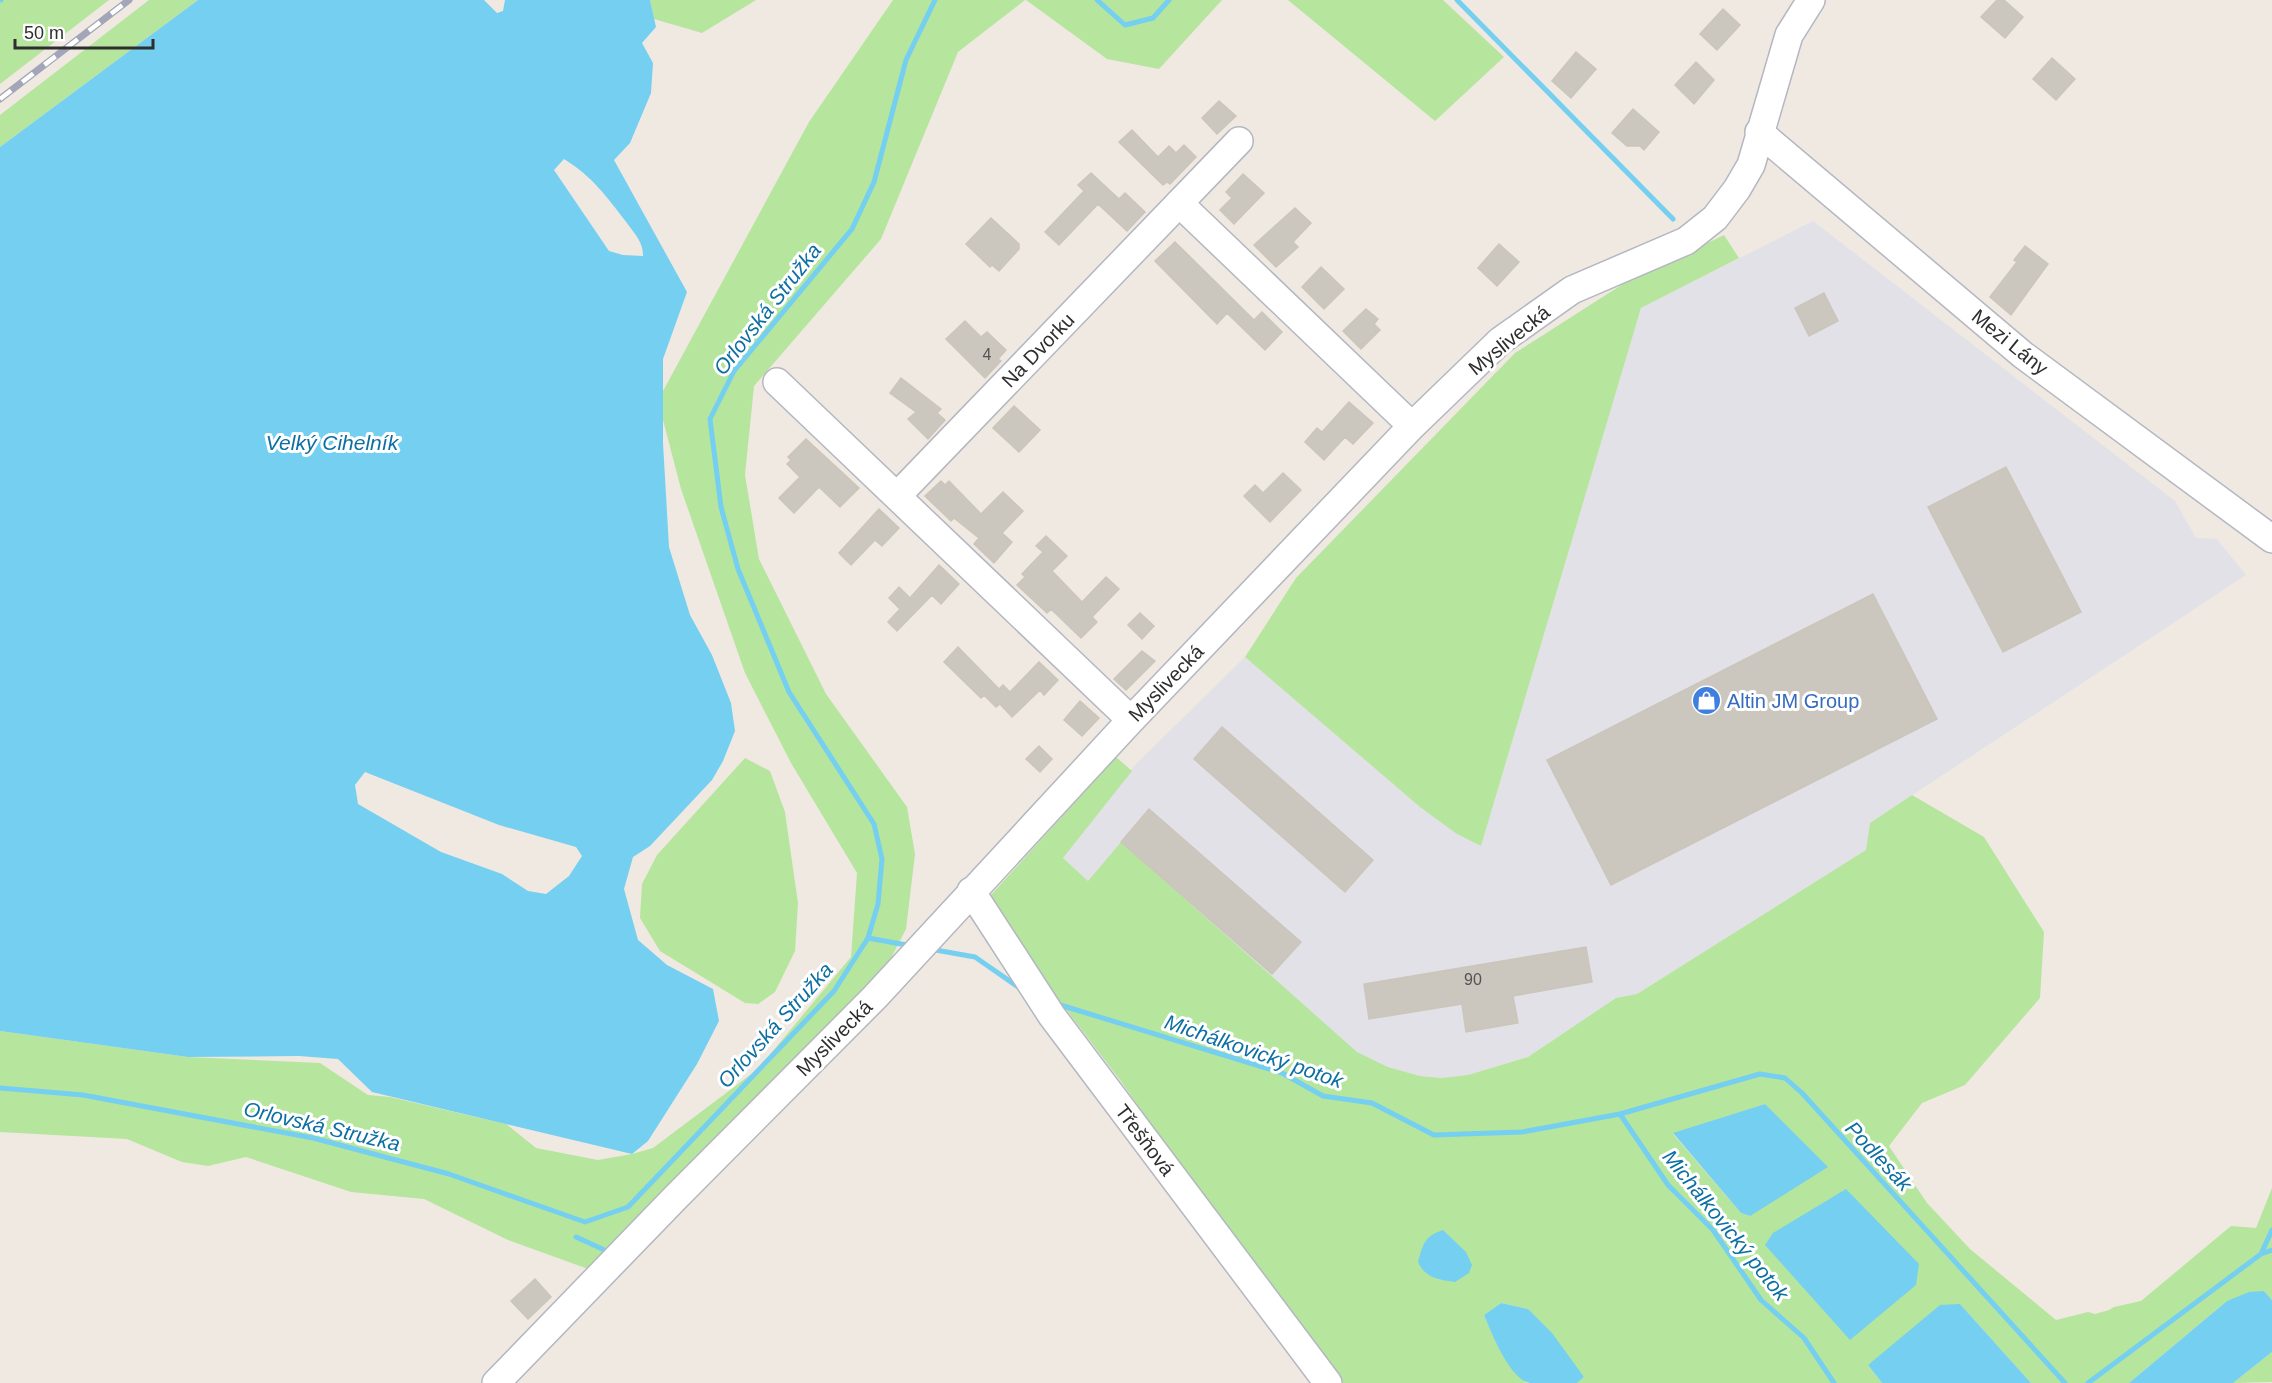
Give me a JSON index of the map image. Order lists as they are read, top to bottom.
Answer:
{
  "streets": {
    "street": [
      "Myslivecká",
      "Mezi Lány",
      "Na Dvorku",
      "Třešňová"
    ]
  },
  "crossings": [
    ["Myslivecká", "Mezi Lány"],
    ["Myslivecká", "Třešňová"]
  ],
  "water": [
    "Orlovská Stružka",
    "Velký Cihelník",
    "Michálkovický potok",
    "Podlesák"
  ],
  "places": {
    "shop": ["Altin JM Group"]
  },
  "house_numbers": ["4", "90"],
  "scale_bar": "50 m"
}
